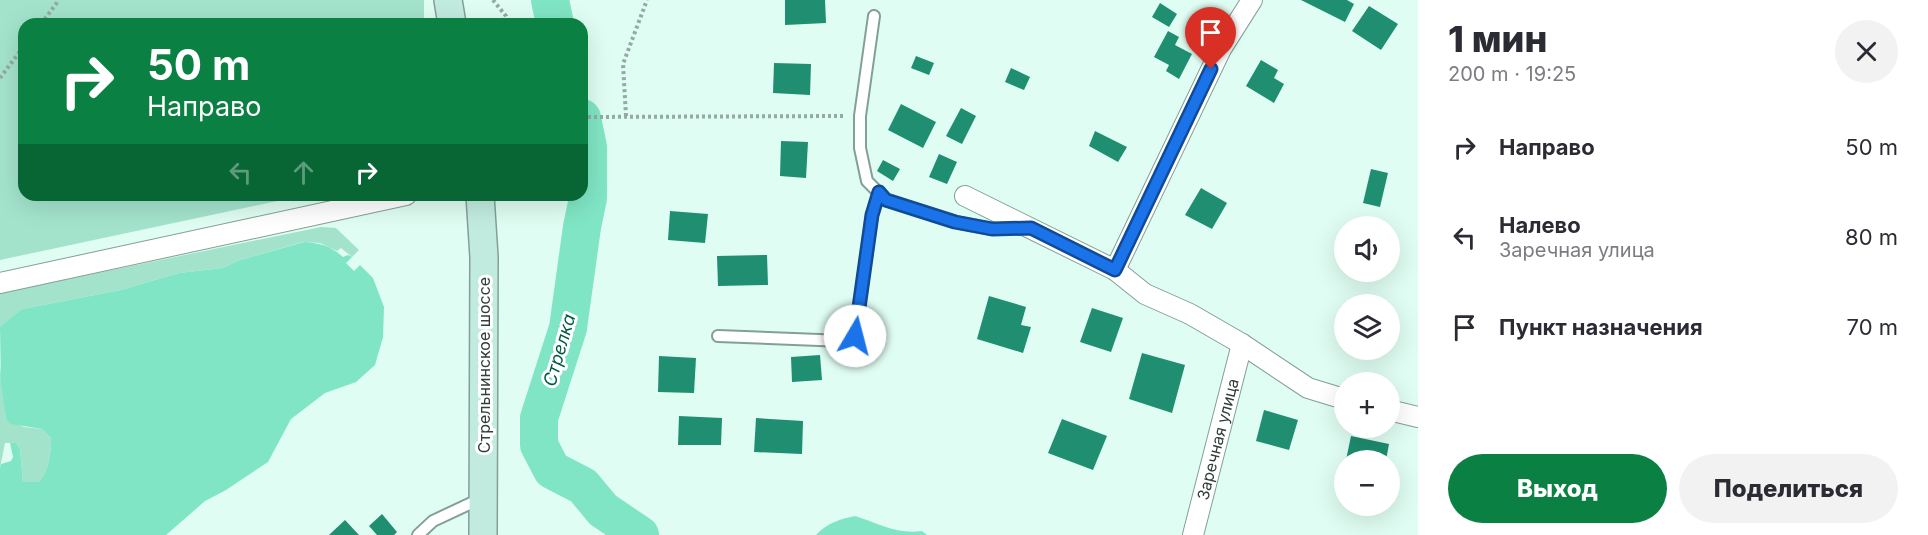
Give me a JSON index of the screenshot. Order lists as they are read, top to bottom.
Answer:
{
  "streets": {
    "main road": ["Стрельнинское шоссе"],
    "street": ["Заречная улица"]
  },
  "water": ["Стрелка"],
  "page": {
    "heading": ["1 мин", "200 m · 19:25"],
    "turn": ["50 m", "Направо"],
    "list": [
      {
        "name": "Направо",
        "value": "50 m"
      },
      {
        "name": "Налево",
        "note": "Заречная улица",
        "value": "80 m"
      },
      {
        "name": "Пункт назначения",
        "value": "70 m"
      }
    ],
    "map_buttons": ["+", "−"],
    "buttons": ["Выход", "Поделиться"]
  }
}
